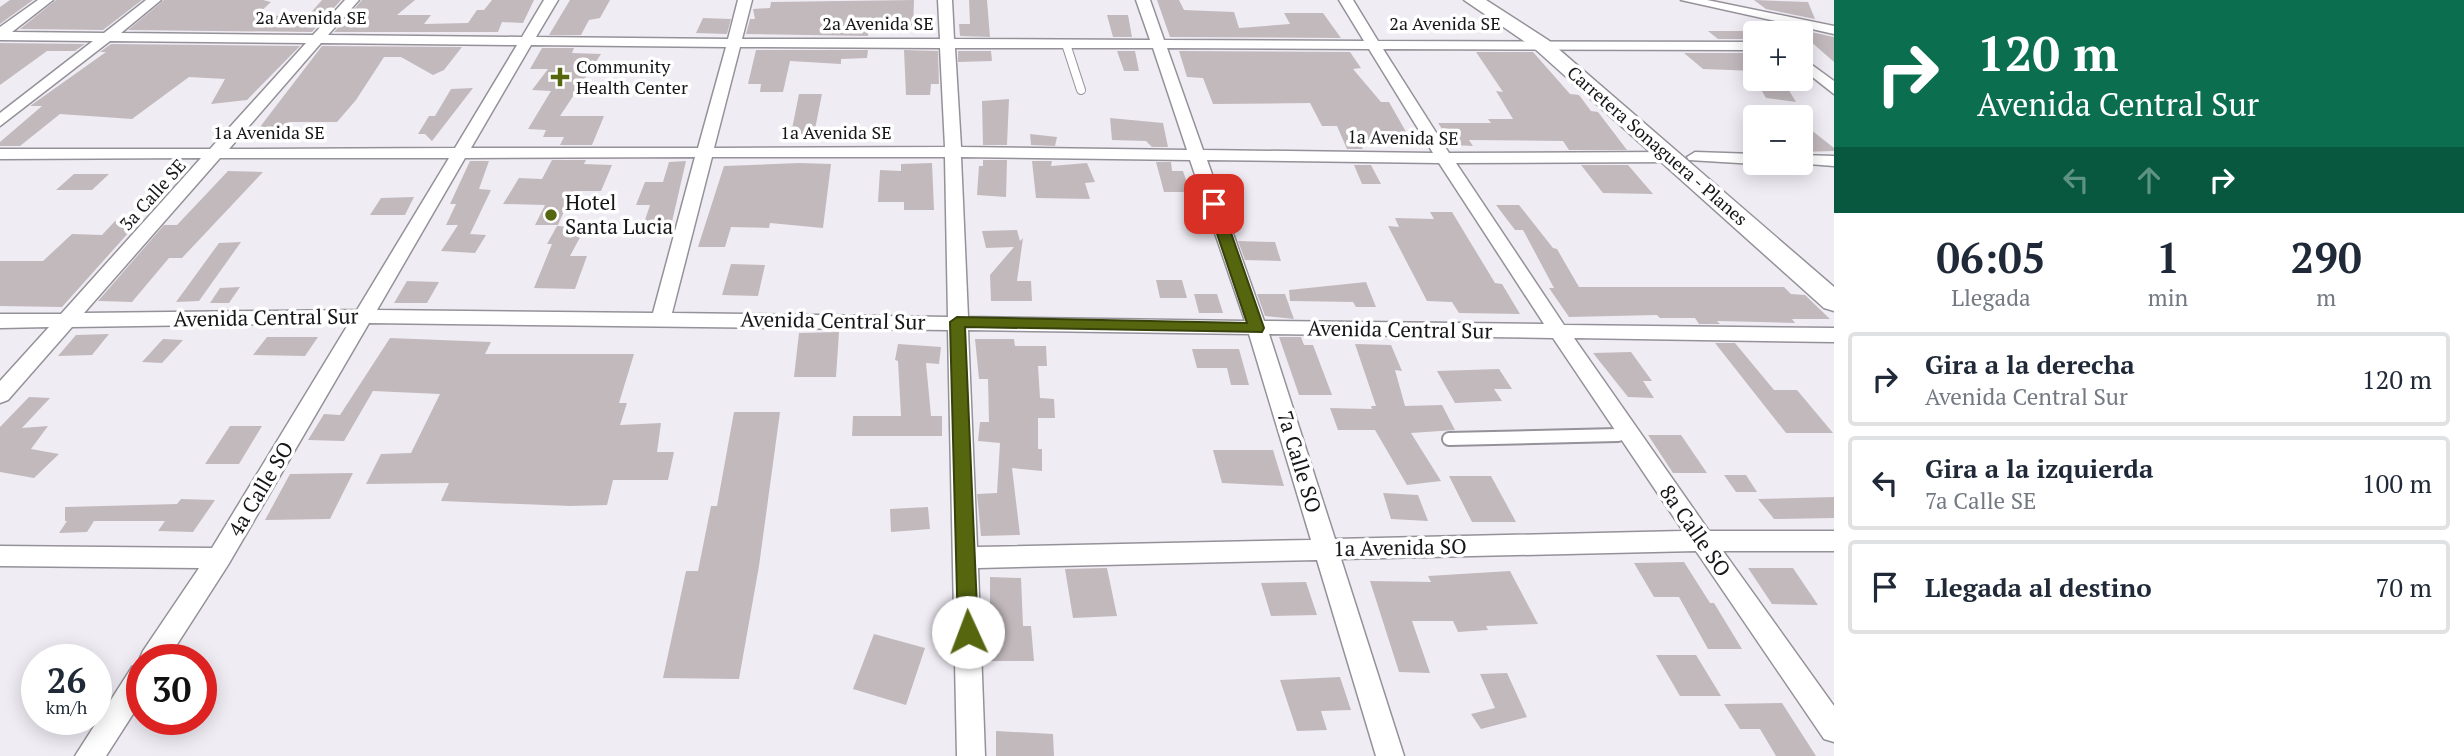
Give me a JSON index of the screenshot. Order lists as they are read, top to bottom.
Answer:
{
  "streets": {
    "main road": ["Carretera Sonaguera - Planes"],
    "street": [
      "2a Avenida SE",
      "1a Avenida SE",
      "3a Calle SE",
      "Avenida Central Sur",
      "7a Calle SO",
      "4a Calle SO",
      "8a Calle SO",
      "1a Avenida SO"
    ]
  },
  "crossings": [
    ["2a Avenida SE", "Carretera Sonaguera - Planes"],
    ["2a Avenida SE", "3a Calle SE"],
    ["2a Avenida SE", "7a Calle SO"],
    ["2a Avenida SE", "4a Calle SO"],
    ["2a Avenida SE", "8a Calle SO"],
    ["1a Avenida SE", "Carretera Sonaguera - Planes"],
    ["1a Avenida SE", "3a Calle SE"],
    ["1a Avenida SE", "7a Calle SO"],
    ["1a Avenida SE", "4a Calle SO"],
    ["1a Avenida SE", "8a Calle SO"],
    ["3a Calle SE", "Avenida Central Sur"],
    ["Avenida Central Sur", "7a Calle SO"],
    ["Avenida Central Sur", "4a Calle SO"],
    ["Avenida Central Sur", "8a Calle SO"],
    ["7a Calle SO", "1a Avenida SO"],
    ["8a Calle SO", "1a Avenida SO"]
  ],
  "places": {
    "health": ["Community Health Center"],
    "other": ["Hotel Santa Lucia"]
  },
  "page": {
    "turn": ["120 m", "Avenida Central Sur"],
    "map_buttons": ["+", "−"],
    "eta": [
      "06:05",
      "Llegada",
      "1",
      "min",
      "290",
      "m"
    ],
    "list": [
      {
        "name": "Gira a la derecha",
        "note": "Avenida Central Sur",
        "value": "120 m"
      },
      {
        "name": "Gira a la izquierda",
        "note": "7a Calle SE",
        "value": "100 m"
      },
      {
        "name": "Llegada al destino",
        "value": "70 m"
      }
    ],
    "speed": "26 km/h",
    "limit": "30"
  }
}
